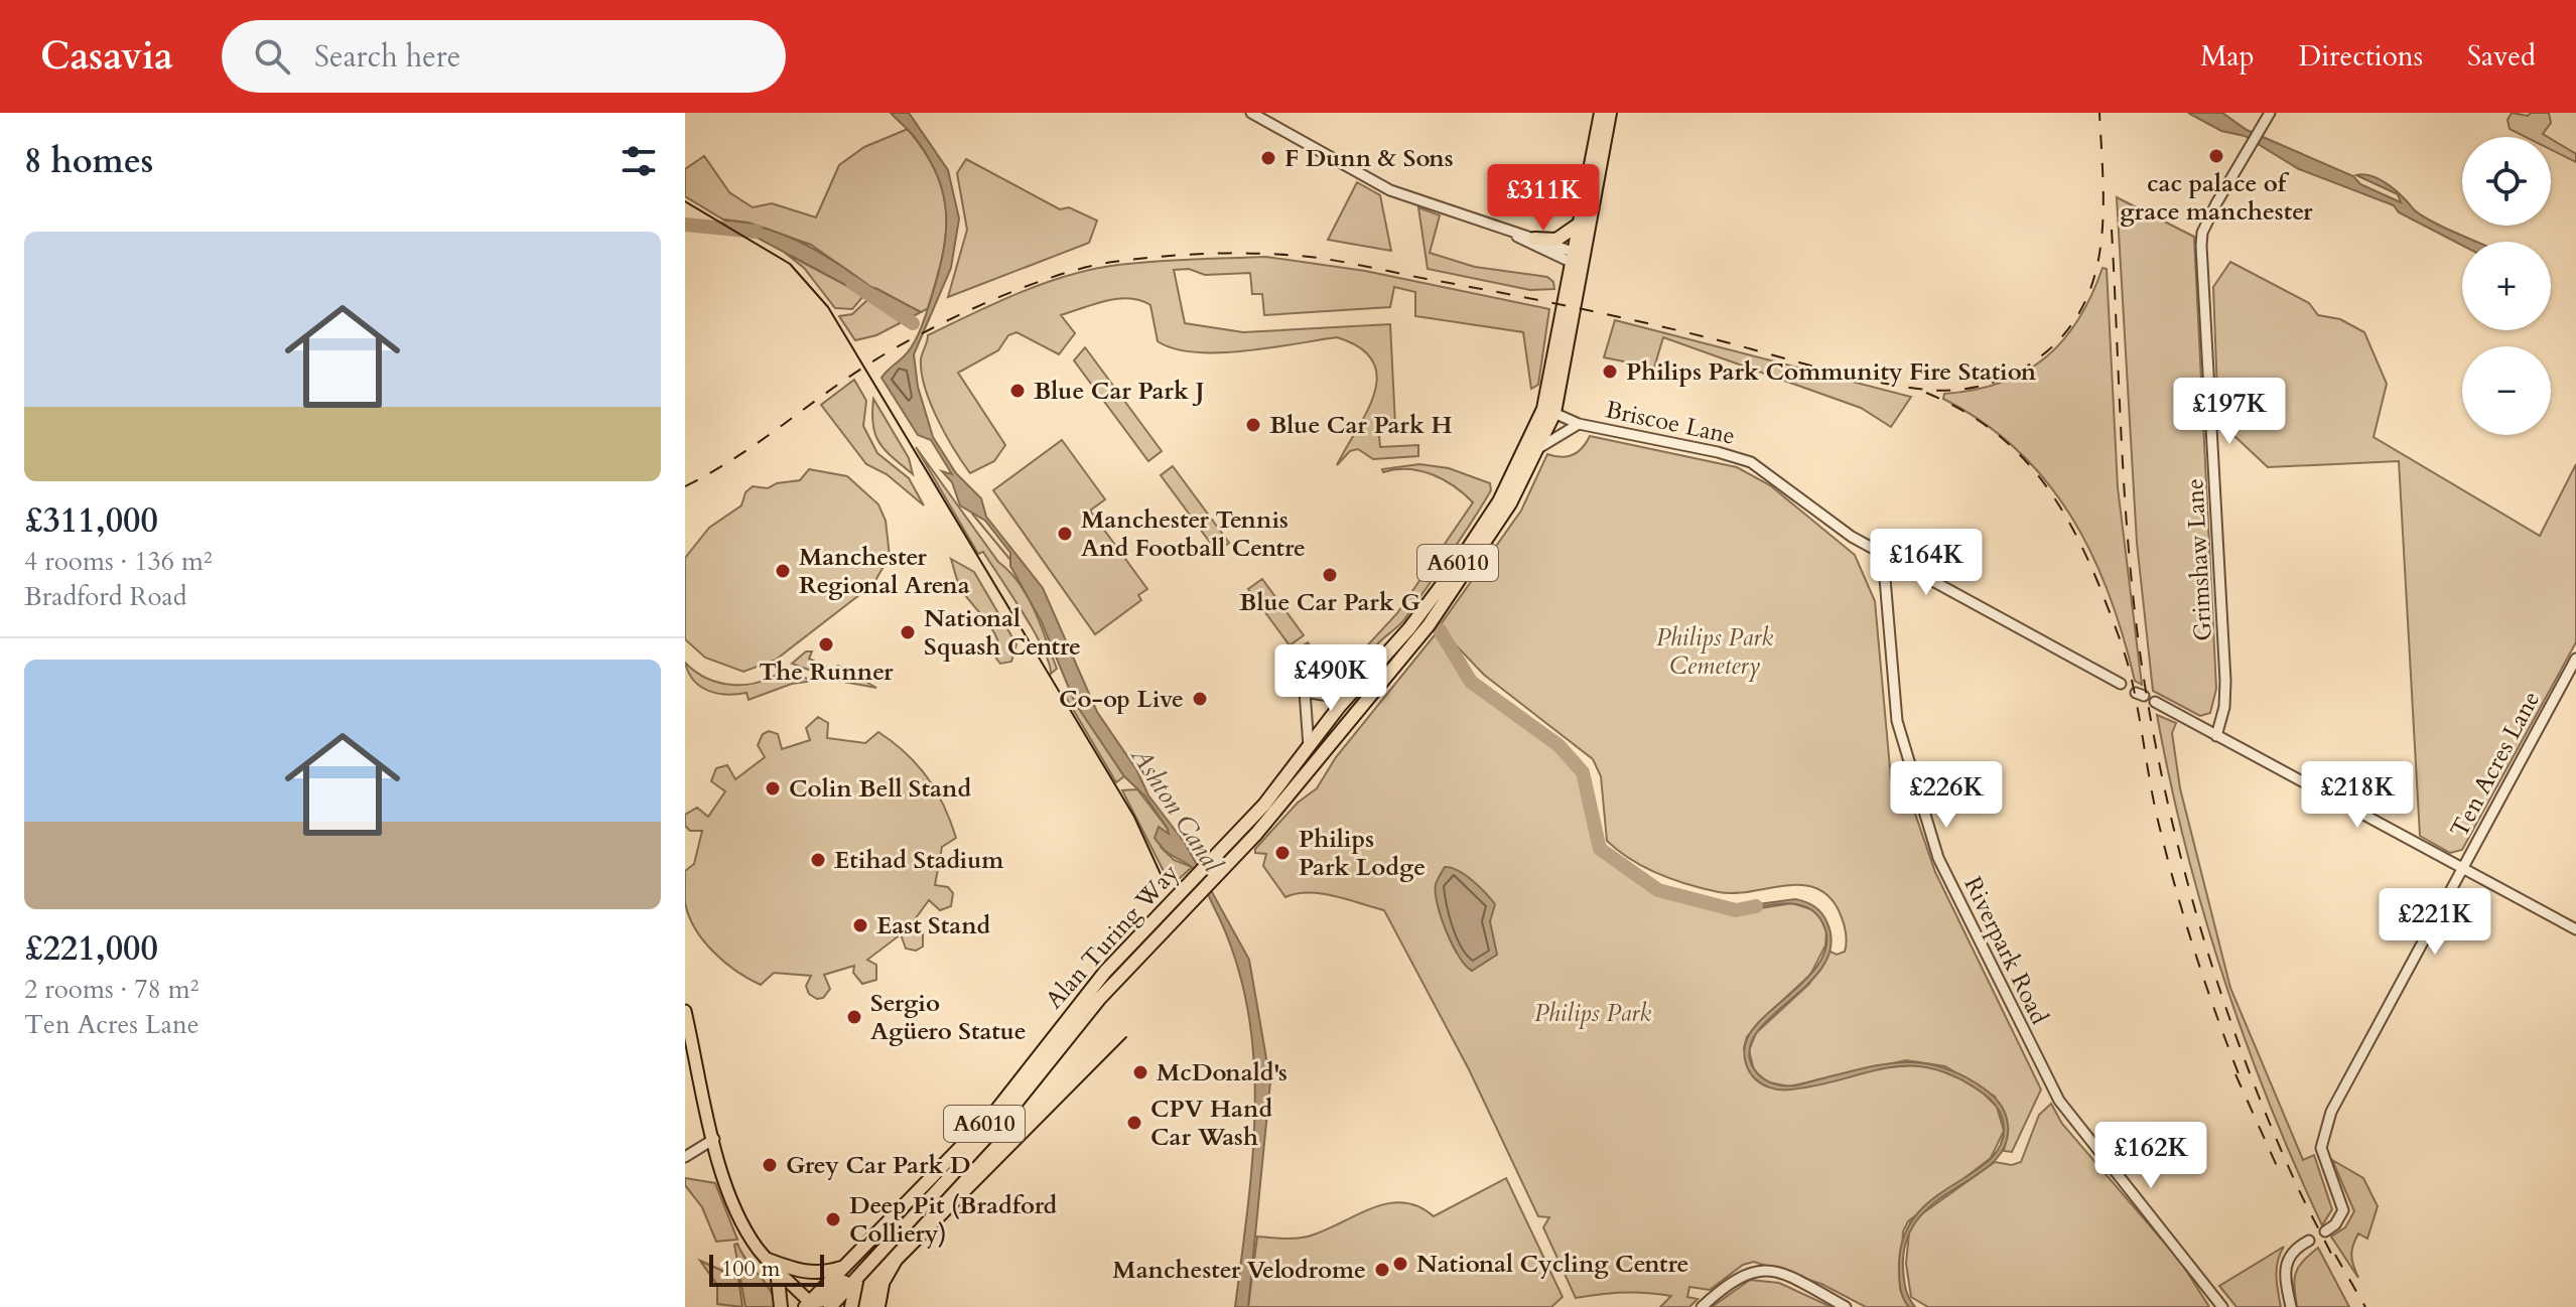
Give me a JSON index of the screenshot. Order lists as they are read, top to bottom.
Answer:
{
  "streets": {
    "highway": ["A6010", "Alan Turing Way"],
    "street": [
      "Briscoe Lane",
      "Grimshaw Lane",
      "Ten Acres Lane",
      "Riverpark Road"
    ]
  },
  "crossings": [
    ["Briscoe Lane", "A6010"],
    ["Briscoe Lane", "Alan Turing Way"],
    ["Briscoe Lane", "Riverpark Road"],
    ["A6010", "Alan Turing Way"]
  ],
  "water": ["Ashton Canal"],
  "parks": ["Philips Park Cemetery", "Philips Park"],
  "places": [
    "cac palace of grace manchester",
    "F Dunn & Sons",
    "Philips Park Community Fire Station",
    "Blue Car Park J",
    "Blue Car Park H",
    "Manchester Tennis And Football Centre",
    "Manchester Regional Arena",
    "Blue Car Park G",
    "National Squash Centre",
    "The Runner",
    "Co-op Live",
    "Colin Bell Stand",
    "Philips Park Lodge",
    "Etihad Stadium",
    "East Stand",
    "Sergio Agüero Statue",
    "McDonald's",
    "CPV Hand Car Wash",
    "Grey Car Park D",
    "Deep Pit (Bradford Colliery)",
    "National Cycling Centre",
    "Manchester Velodrome"
  ],
  "scale_bar": "100 m",
  "page": {
    "header": "Casavia",
    "search": "Search here",
    "nav": ["Map", "Directions", "Saved"],
    "heading": "8 homes",
    "map_buttons": ["+", "−"],
    "price": [
      "£311K",
      "£197K",
      "£164K",
      "£490K",
      "£226K",
      "£218K",
      "£221K",
      "£162K"
    ],
    "list": [
      {
        "name": "£311,000",
        "note": "4 rooms · 136 m² · Bradford Road"
      },
      {
        "name": "£221,000",
        "note": "2 rooms · 78 m² · Ten Acres Lane"
      }
    ],
    "scale": "100 m"
  }
}
